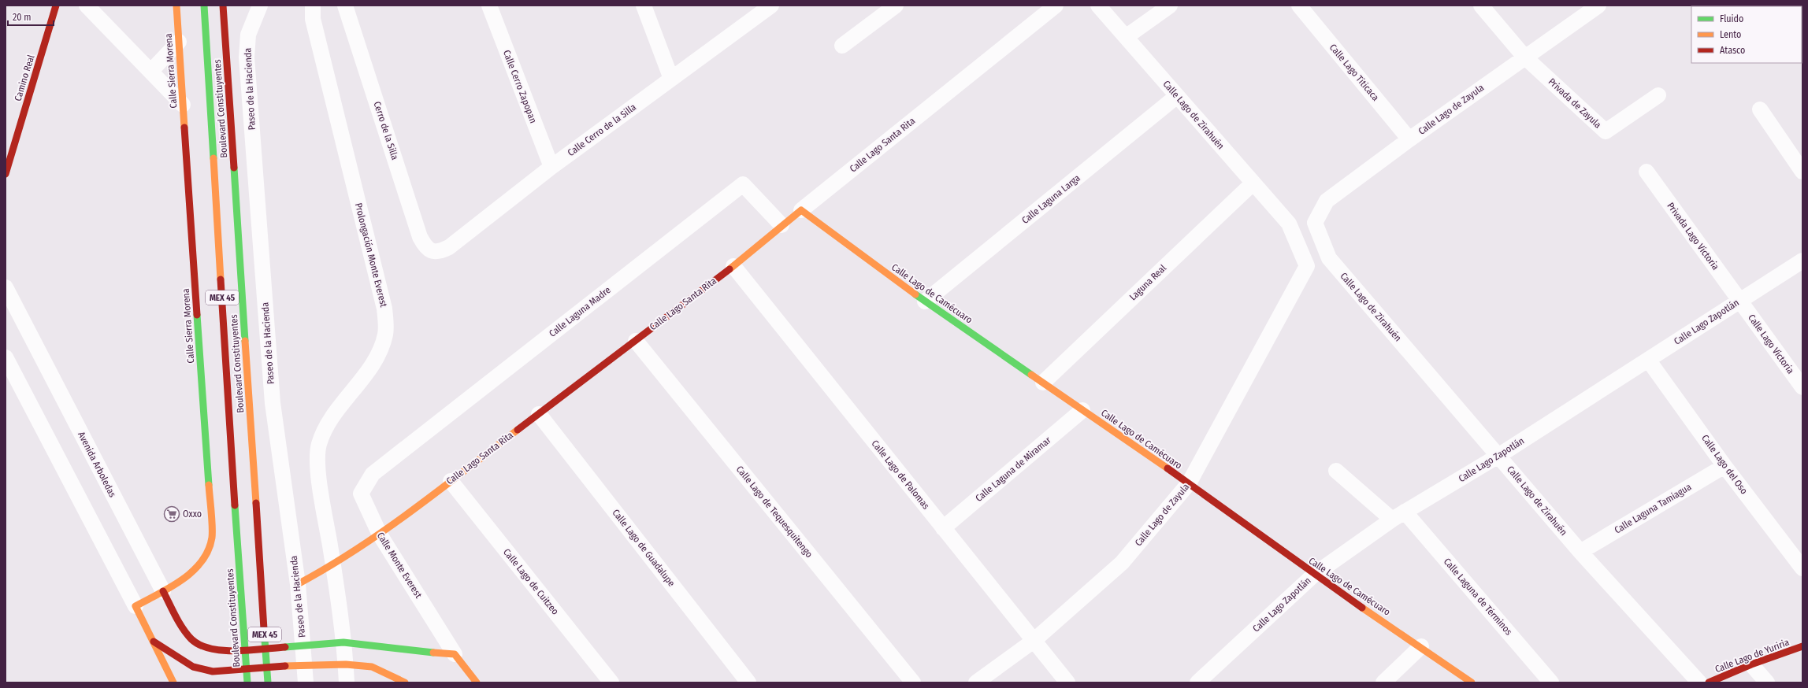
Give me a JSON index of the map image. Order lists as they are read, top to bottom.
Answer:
{
  "streets": {
    "main road": [
      "Calle Sierra Morena",
      "Camino Real",
      "Boulevard Constituyentes",
      "Calle Lago Santa Rita",
      "Calle Lago de Camécuaro",
      "MEX 45",
      "Avenida Arboledas",
      "Calle Monte Everest",
      "Calle Lago de Yuriria"
    ],
    "street": [
      "Calle Lago Titicaca",
      "Calle Cerro Zapopan",
      "Paseo de la Hacienda",
      "Privada de Zayula",
      "Calle Lago de Zayula",
      "Calle Lago de Zirahuén",
      "Calle Cerro de la Silla",
      "Cerro de la Silla",
      "Calle Laguna Larga",
      "Privada Lago Victoria",
      "Prolongación Monte Everest",
      "Laguna Real",
      "Calle Laguna Madre",
      "Calle Lago Zapotlán",
      "Calle Lago Victoria",
      "Calle Lago del Oso",
      "Calle Laguna de Miramar",
      "Calle Lago de Palomas",
      "Calle Laguna Tamiagua",
      "Calle Lago de Tequesquitengo",
      "Calle Lago de Guadalupe",
      "Calle Lago de Cuitzeo",
      "Calle Laguna de Términos"
    ]
  },
  "crossings": [
    ["Calle Sierra Morena", "Avenida Arboledas"],
    ["Calle Lago Titicaca", "Calle Lago de Zayula"],
    ["Calle Cerro Zapopan", "Calle Cerro de la Silla"],
    ["Paseo de la Hacienda", "Calle Lago Santa Rita"],
    ["Paseo de la Hacienda", "Avenida Arboledas"],
    ["Privada de Zayula", "Calle Lago de Zayula"],
    ["Calle Lago de Zayula", "Calle Lago de Zirahuén"],
    ["Calle Lago de Zayula", "Calle Lago de Camécuaro"],
    ["Calle Lago de Zayula", "Calle Lago de Palomas"],
    ["Calle Lago de Zirahuén", "Calle Laguna Larga"],
    ["Calle Lago de Zirahuén", "Laguna Real"],
    ["Calle Lago de Zirahuén", "Calle Lago Zapotlán"],
    ["Calle Lago de Zirahuén", "Calle Laguna Tamiagua"],
    ["Calle Cerro de la Silla", "Cerro de la Silla"],
    ["Calle Lago Santa Rita", "Prolongación Monte Everest"],
    ["Calle Lago Santa Rita", "Calle Lago de Camécuaro"],
    ["Calle Lago Santa Rita", "Calle Laguna Madre"],
    ["Calle Lago Santa Rita", "Calle Lago de Palomas"],
    ["Calle Lago Santa Rita", "Calle Lago de Tequesquitengo"],
    ["Calle Lago Santa Rita", "Calle Lago de Guadalupe"],
    ["Calle Lago Santa Rita", "Calle Monte Everest"],
    ["Calle Lago Santa Rita", "Calle Lago de Cuitzeo"],
    ["Calle Laguna Larga", "Calle Lago de Camécuaro"],
    ["Privada Lago Victoria", "Calle Lago Zapotlán"],
    ["Privada Lago Victoria", "Calle Lago Victoria"],
    ["Laguna Real", "Calle Lago de Camécuaro"],
    ["Calle Lago de Camécuaro", "Calle Lago Zapotlán"],
    ["Calle Lago de Camécuaro", "Calle Laguna de Miramar"],
    ["Calle Laguna Madre", "Calle Monte Everest"],
    ["Calle Lago Zapotlán", "Calle Lago Victoria"],
    ["Calle Lago Zapotlán", "Calle Lago del Oso"],
    ["Calle Lago Zapotlán", "Calle Laguna de Términos"],
    ["Calle Lago del Oso", "Calle Laguna Tamiagua"],
    ["Calle Laguna de Miramar", "Calle Lago de Palomas"]
  ],
  "places": {
    "supermarket": ["Oxxo"]
  },
  "legend": ["Fluido", "Lento", "Atasco"],
  "scale_bar": "20 m"
}
